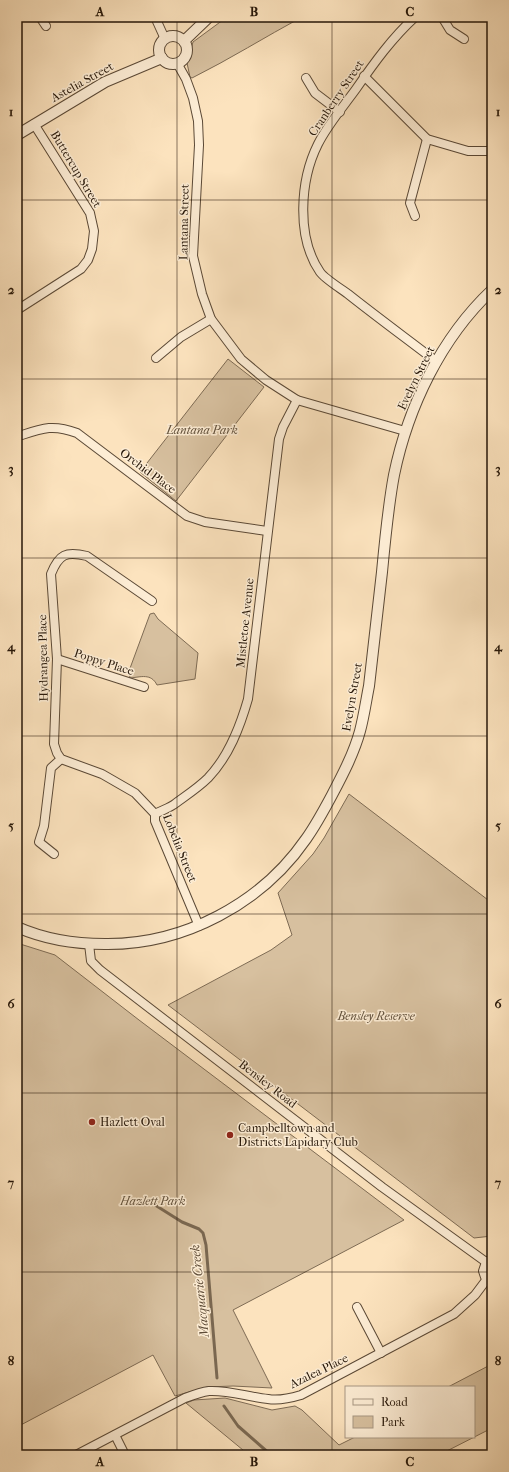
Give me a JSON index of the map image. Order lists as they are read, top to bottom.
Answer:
{
  "streets": {
    "street": [
      "Astelia Street",
      "Cranberry Street",
      "Buttercup Street",
      "Lantana Street",
      "Evelyn Street",
      "Orchid Place",
      "Mistletoe Avenue",
      "Hydrangea Place",
      "Poppy Place",
      "Lobelia Street",
      "Bensley Road",
      "Azalea Place"
    ]
  },
  "crossings": [
    ["Astelia Street", "Buttercup Street"],
    ["Astelia Street", "Lantana Street"],
    ["Cranberry Street", "Evelyn Street"],
    ["Lantana Street", "Evelyn Street"],
    ["Lantana Street", "Mistletoe Avenue"],
    ["Evelyn Street", "Lobelia Street"],
    ["Evelyn Street", "Bensley Road"],
    ["Orchid Place", "Mistletoe Avenue"],
    ["Mistletoe Avenue", "Lobelia Street"],
    ["Hydrangea Place", "Poppy Place"],
    ["Hydrangea Place", "Lobelia Street"]
  ],
  "water": ["Macquarie Creek"],
  "parks": ["Lantana Park", "Bensley Reserve", "Hazlett Park"],
  "places": ["Hazlett Oval", "Campbelltown and Districts Lapidary Club"],
  "legend": ["Road", "Park"],
  "grid": {
    "columns": ["A", "B", "C"],
    "rows": [
      "1",
      "2",
      "3",
      "4",
      "5",
      "6",
      "7",
      "8"
    ]
  }
}
